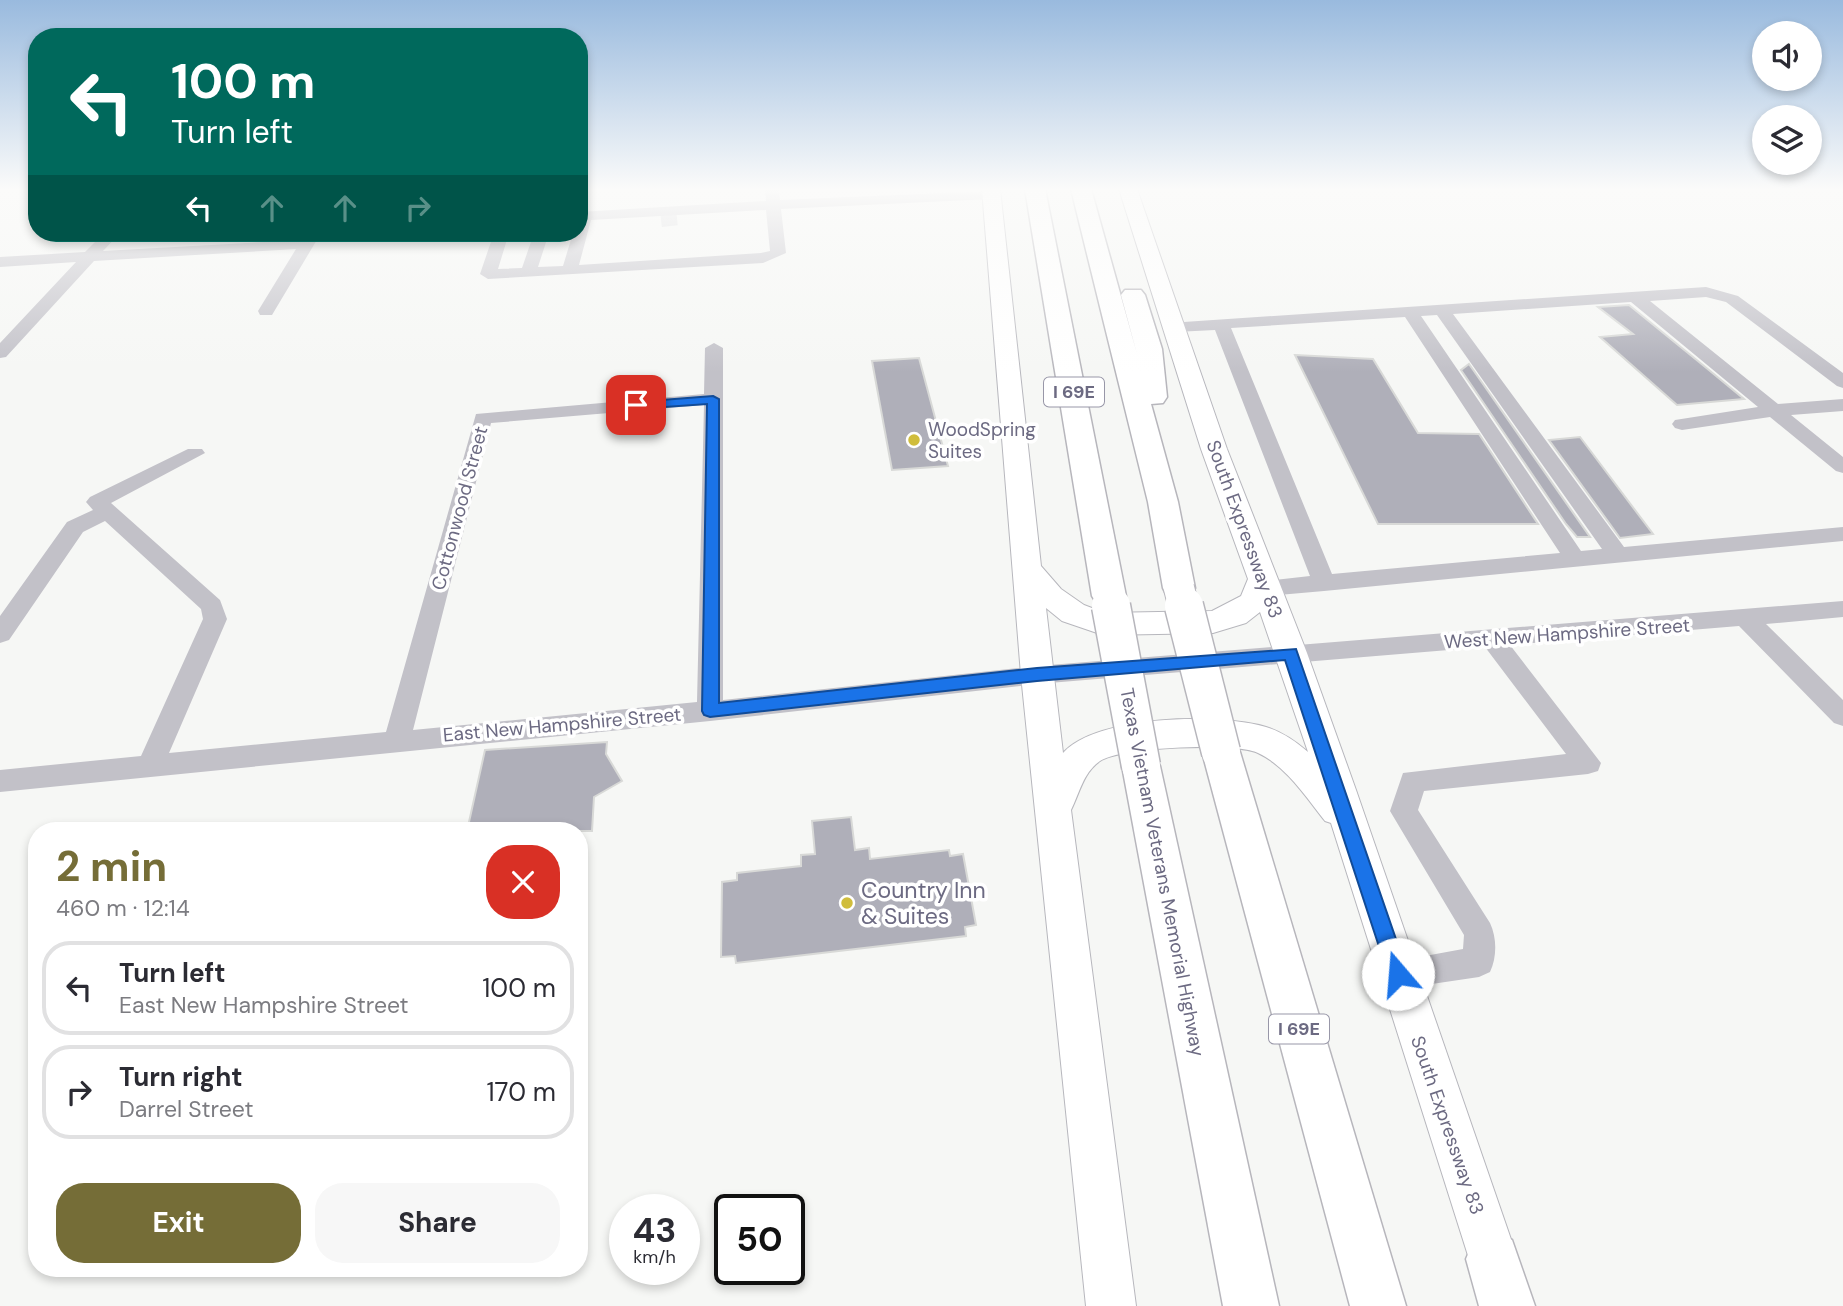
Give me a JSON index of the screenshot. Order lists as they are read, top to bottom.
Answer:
{
  "streets": {
    "highway": ["I 69E", "Texas Vietnam Veterans Memorial Highway"],
    "main road": ["South Expressway 83"],
    "street": ["Cottonwood Street", "West New Hampshire Street", "East New Hampshire Street"]
  },
  "crossings": [
    ["Cottonwood Street", "East New Hampshire Street"],
    ["South Expressway 83", "West New Hampshire Street"],
    ["South Expressway 83", "East New Hampshire Street"],
    ["West New Hampshire Street", "East New Hampshire Street"]
  ],
  "places": ["WoodSpring Suites", "Country Inn & Suites"],
  "page": {
    "turn": ["100 m", "Turn left"],
    "heading": ["2 min", "460 m · 12:14"],
    "list": [
      {
        "name": "Turn left",
        "note": "East New Hampshire Street",
        "value": "100 m"
      },
      {
        "name": "Turn right",
        "note": "Darrel Street",
        "value": "170 m"
      }
    ],
    "buttons": ["Exit", "Share"],
    "speed": "43 km/h",
    "limit": "50"
  }
}
